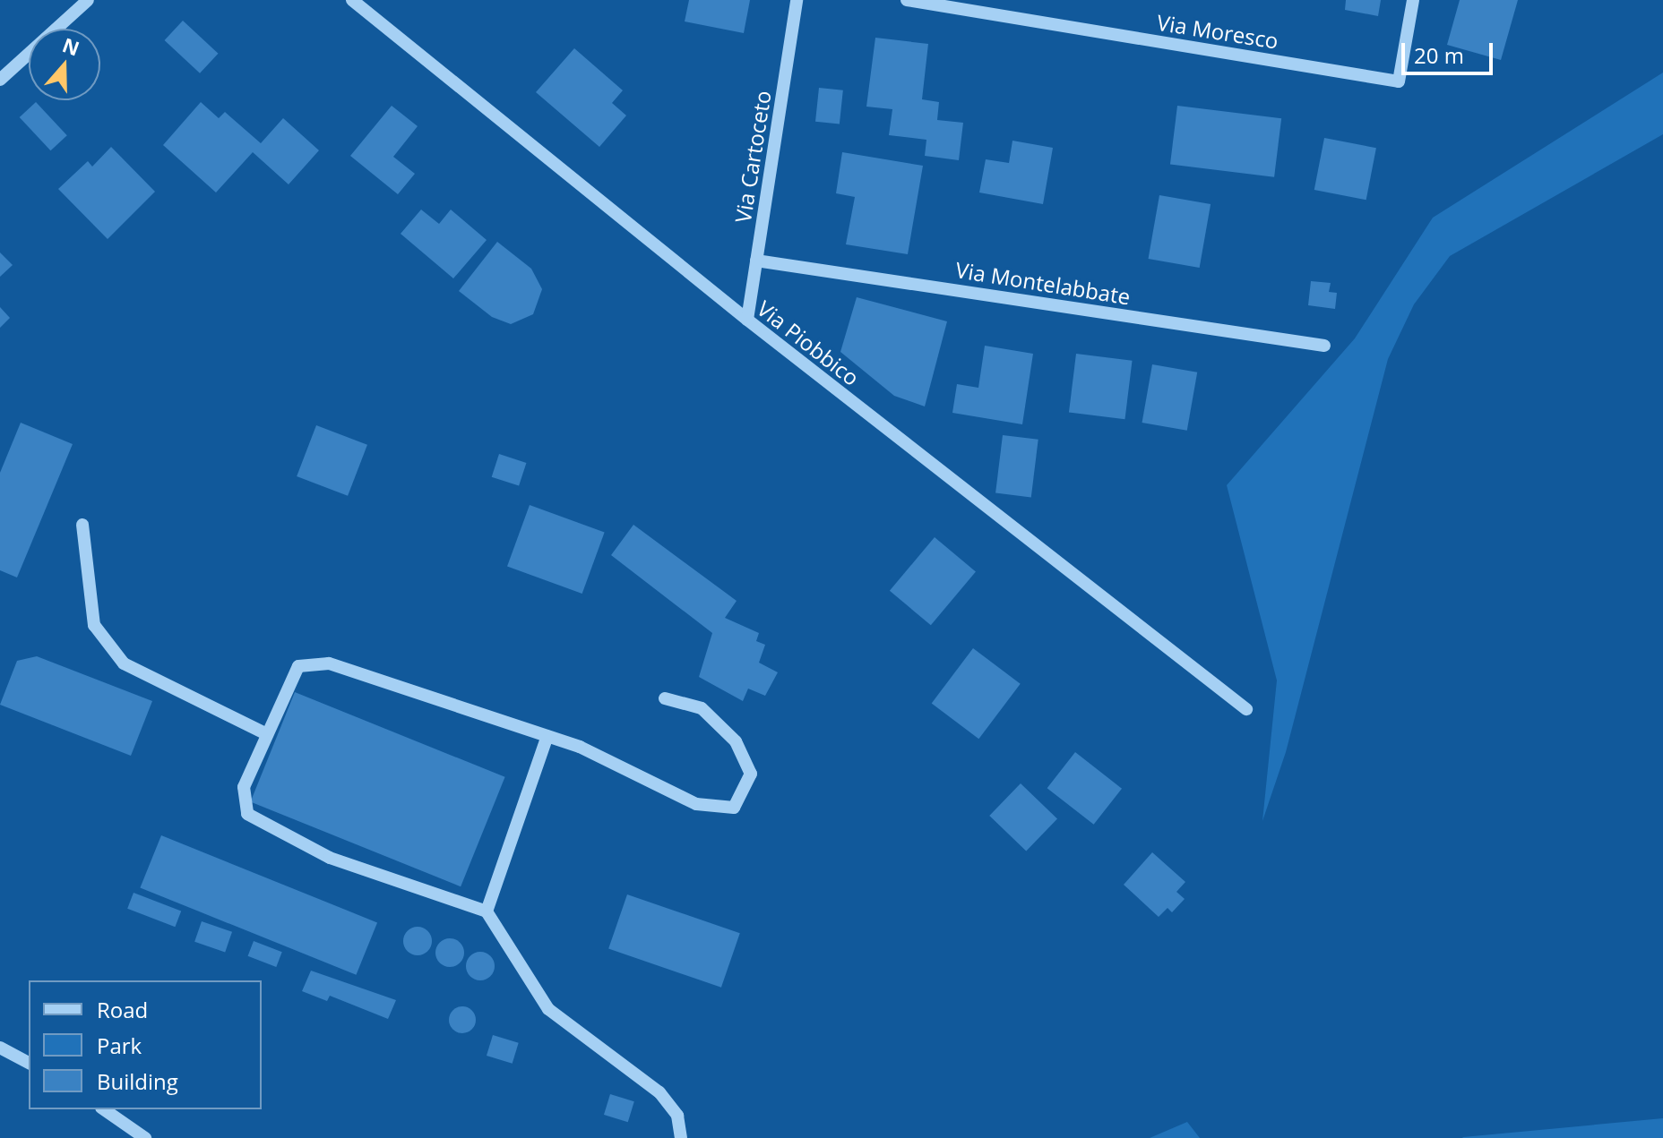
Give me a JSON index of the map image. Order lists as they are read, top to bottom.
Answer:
{
  "streets": {
    "street": [
      "Via Moresco",
      "Via Cartoceto",
      "Via Montelabbate",
      "Via Piobbico"
    ]
  },
  "crossings": [
    ["Via Cartoceto", "Via Montelabbate"],
    ["Via Cartoceto", "Via Piobbico"]
  ],
  "legend": ["Road", "Park", "Building"],
  "scale_bar": "20 m",
  "north": "top"
}
